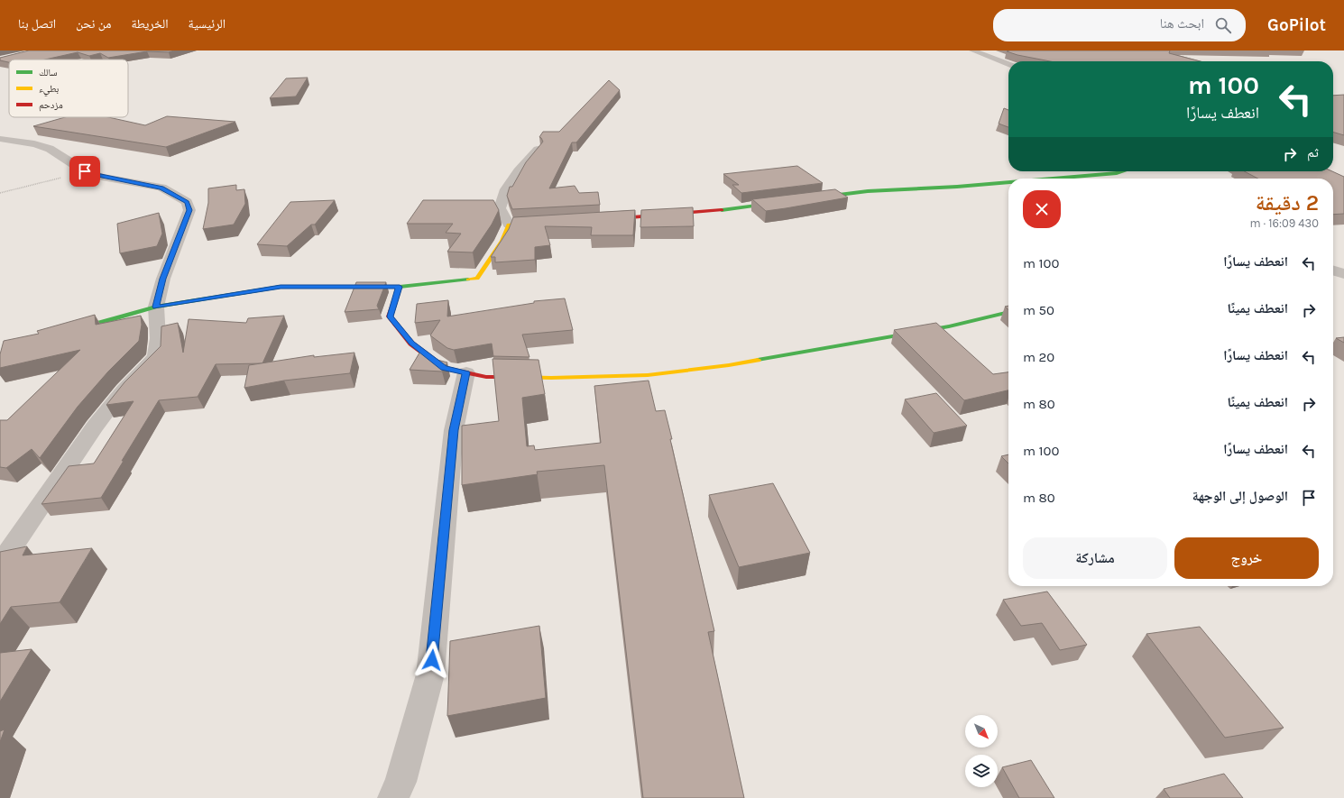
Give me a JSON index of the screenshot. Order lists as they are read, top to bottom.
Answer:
{
  "legend": ["سالك", "بطيء", "مزدحم"],
  "north": "bottom right",
  "page": {
    "header": "GoPilot",
    "search": "ابحث هنا",
    "nav": [
      "الرئيسية",
      "الخريطة",
      "من نحن",
      "اتصل بنا"
    ],
    "turn": ["100 m", "انعطف يسارًا"],
    "then": "ثم",
    "heading": ["2 دقيقة", "430 m · 16:09"],
    "list": [
      {
        "name": "انعطف يسارًا",
        "value": "100 m"
      },
      {
        "name": "انعطف يمينًا",
        "value": "50 m"
      },
      {
        "name": "انعطف يسارًا",
        "value": "20 m"
      },
      {
        "name": "انعطف يمينًا",
        "value": "80 m"
      },
      {
        "name": "انعطف يسارًا",
        "value": "100 m"
      },
      {
        "name": "الوصول إلى الوجهة",
        "value": "80 m"
      }
    ],
    "buttons": ["خروج", "مشاركة"]
  }
}
